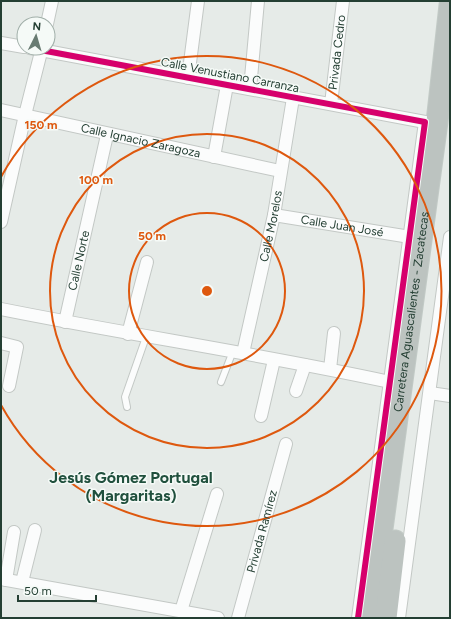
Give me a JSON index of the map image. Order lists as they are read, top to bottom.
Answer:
{
  "streets": {
    "highway": ["Carretera Aguascalientes - Zacatecas"],
    "street": [
      "Privada Cedro",
      "Calle Venustiano Carranza",
      "Calle Ignacio Zaragoza",
      "Calle Morelos",
      "Calle Juan José",
      "Calle Norte",
      "Privada Ramírez"
    ]
  },
  "crossings": [
    ["Privada Cedro", "Calle Venustiano Carranza"],
    ["Calle Venustiano Carranza", "Calle Morelos"],
    ["Calle Ignacio Zaragoza", "Calle Morelos"],
    ["Calle Ignacio Zaragoza", "Calle Norte"],
    ["Calle Morelos", "Calle Juan José"]
  ],
  "districts": ["Jesús Gómez Portugal (Margaritas)"],
  "scale_bar": "50 m",
  "north": "top",
  "rings": ["150 m", "100 m", "50 m"]
}
